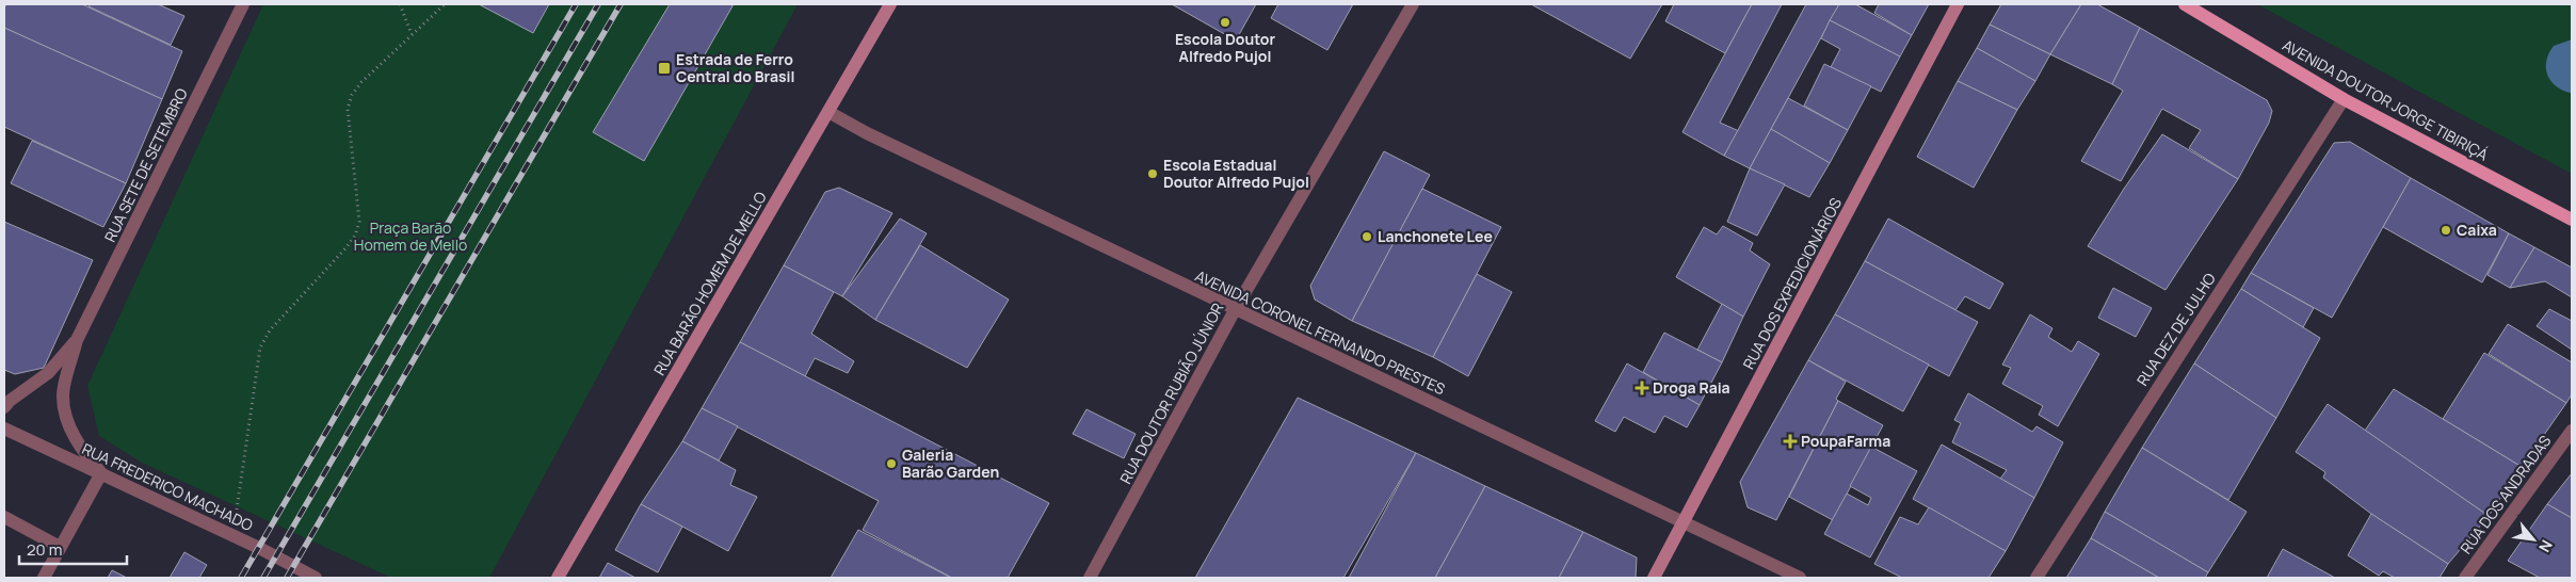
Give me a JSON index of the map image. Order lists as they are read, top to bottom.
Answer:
{
  "streets": {
    "main road": ["AVENIDA DOUTOR JORGE TIBIRIÇÁ", "RUA BARÃO HOMEM DE MELLO", "RUA DOS EXPEDICIONÁRIOS"],
    "street": [
      "RUA SETE DE SETEMBRO",
      "RUA DEZ DE JULHO",
      "AVENIDA CORONEL FERNANDO PRESTES",
      "RUA DOUTOR RUBIÃO JÚNIOR",
      "RUA FREDERICO MACHADO",
      "RUA DOS ANDRADAS"
    ]
  },
  "crossings": [
    ["AVENIDA DOUTOR JORGE TIBIRIÇÁ", "RUA DEZ DE JULHO"],
    ["RUA BARÃO HOMEM DE MELLO", "AVENIDA CORONEL FERNANDO PRESTES"],
    ["RUA DOS EXPEDICIONÁRIOS", "AVENIDA CORONEL FERNANDO PRESTES"],
    ["AVENIDA CORONEL FERNANDO PRESTES", "RUA DOUTOR RUBIÃO JÚNIOR"]
  ],
  "parks": ["Praça Barão Homem de Mello"],
  "places": {
    "other": [
      "Escola Doutor Alfredo Pujol",
      "Escola Estadual Doutor Alfredo Pujol",
      "Caixa",
      "Lanchonete Lee",
      "Galeria Barão Garden"
    ],
    "transit": ["Estrada de Ferro Central do Brasil"],
    "health": ["Droga Raia", "PoupaFarma"]
  },
  "scale_bar": "20 m",
  "north": "bottom right"
}
